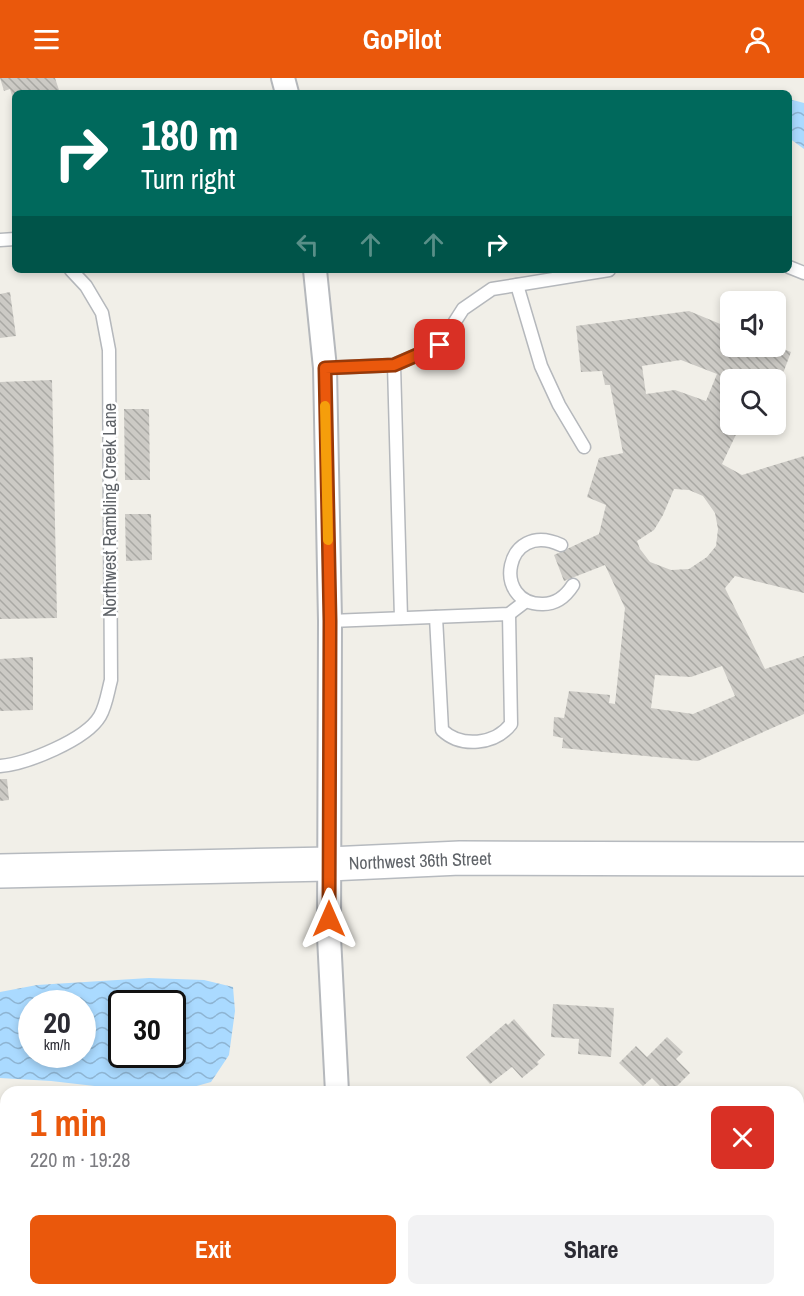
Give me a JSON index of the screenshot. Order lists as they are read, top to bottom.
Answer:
{
  "streets": {
    "main road": ["Northwest 36th Street"],
    "lane": ["Northwest Rambling Creek Lane"]
  },
  "page": {
    "header": "GoPilot",
    "turn": ["180 m", "Turn right"],
    "speed": "20 km/h",
    "limit": "30",
    "heading": ["1 min", "220 m · 19:28"],
    "buttons": ["Exit", "Share"]
  }
}
